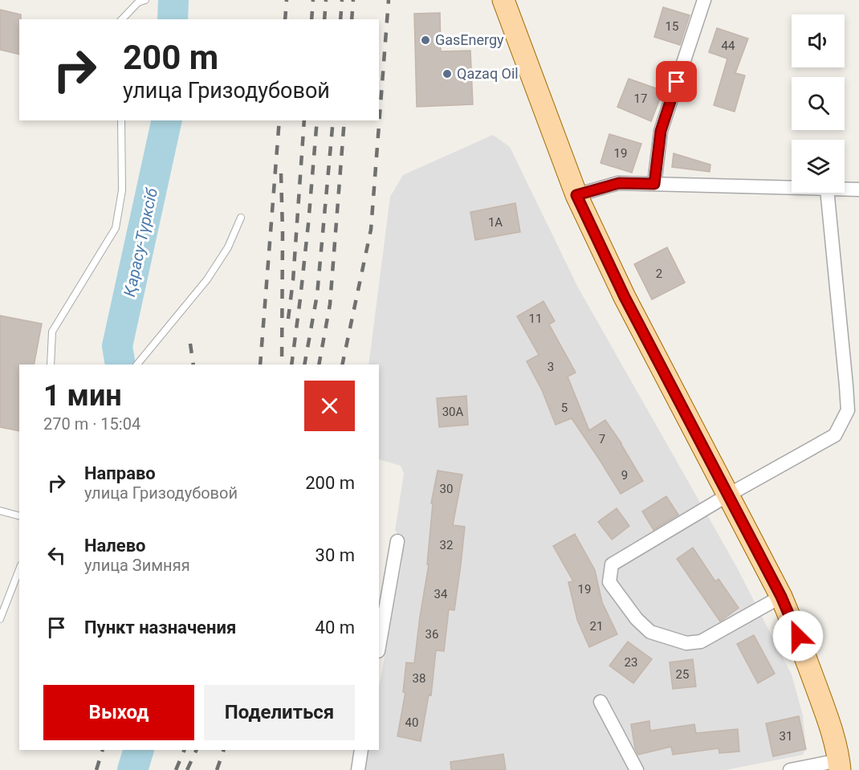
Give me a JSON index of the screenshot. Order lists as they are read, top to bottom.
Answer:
{
  "water": ["Қарасу-Түрксіб"],
  "places": ["GasEnergy", "Qazaq Oil"],
  "house_numbers": [
    "15",
    "44",
    "17",
    "19",
    "1А",
    "2",
    "11",
    "3",
    "5",
    "30А",
    "7",
    "9",
    "30",
    "32",
    "19",
    "34",
    "21",
    "36",
    "23",
    "25",
    "38",
    "40",
    "31"
  ],
  "page": {
    "turn": ["200 m", "улица Гризодубовой"],
    "heading": ["1 мин", "270 m · 15:04"],
    "list": [
      {
        "name": "Направо",
        "note": "улица Гризодубовой",
        "value": "200 m"
      },
      {
        "name": "Налево",
        "note": "улица Зимняя",
        "value": "30 m"
      },
      {
        "name": "Пункт назначения",
        "value": "40 m"
      }
    ],
    "buttons": ["Выход", "Поделиться"]
  }
}
